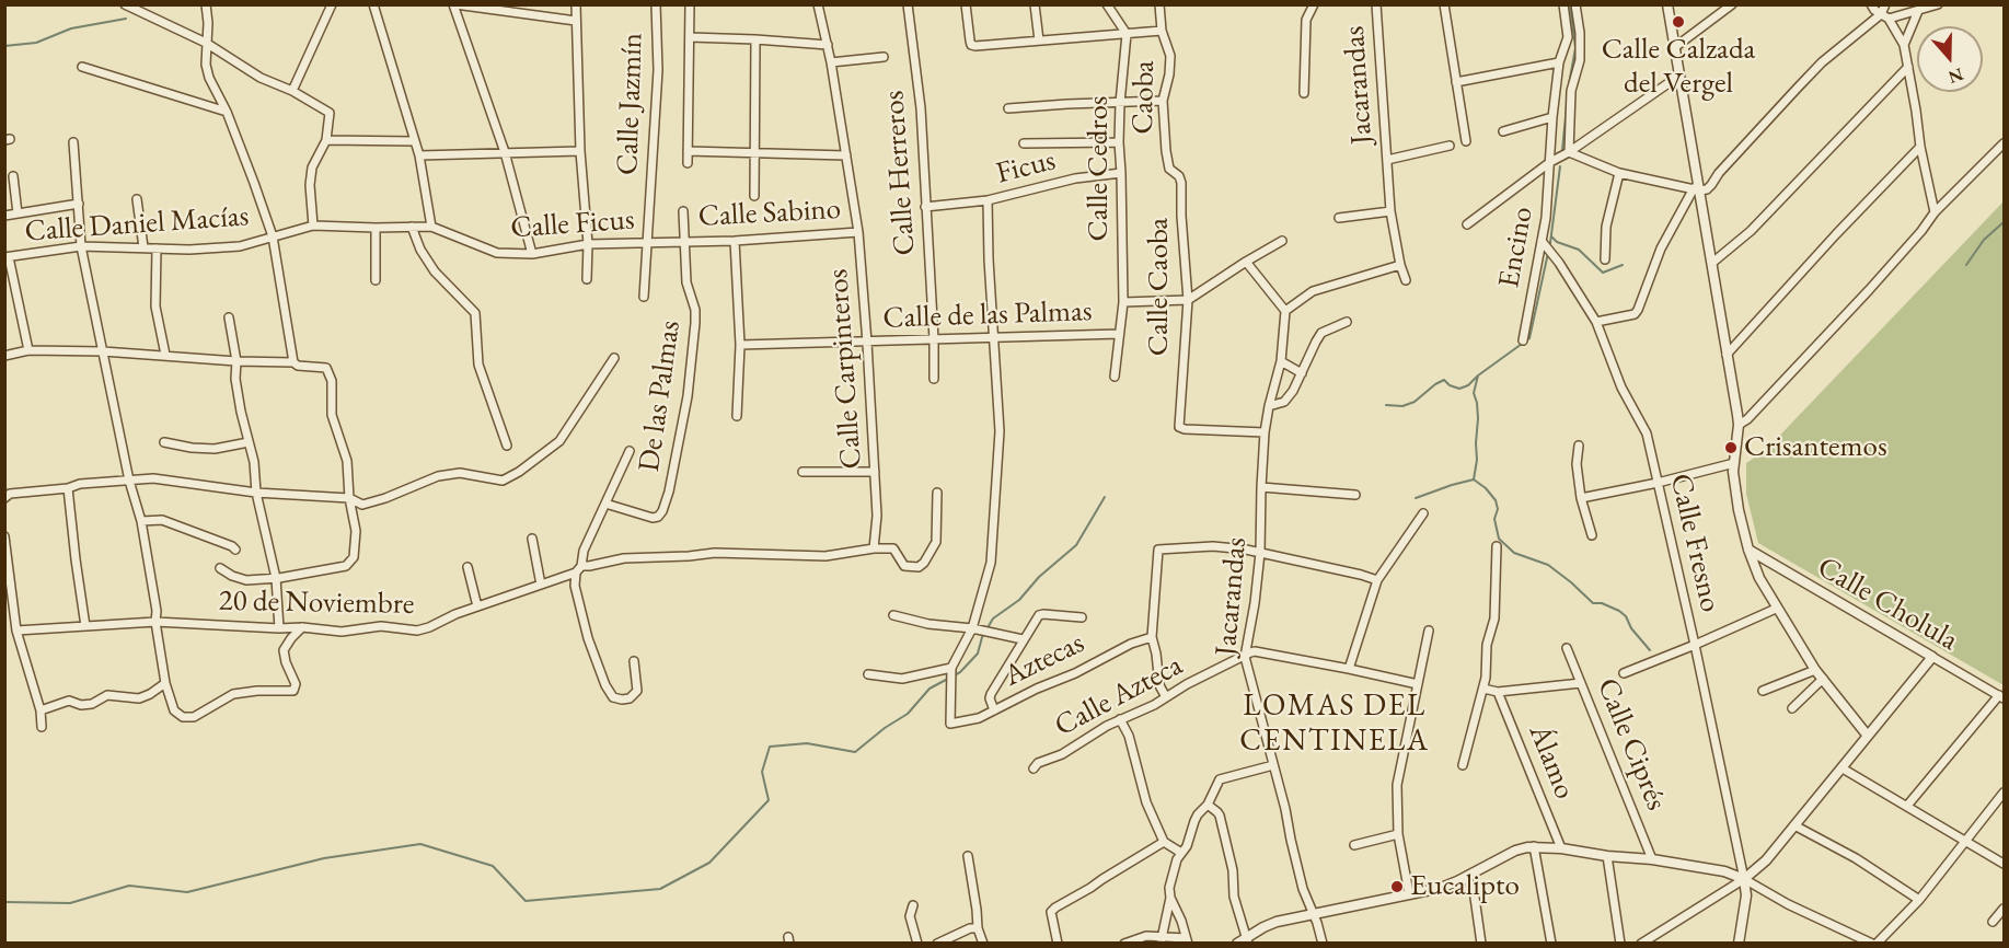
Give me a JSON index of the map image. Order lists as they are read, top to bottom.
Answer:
{
  "streets": {
    "street": [
      "Jacarandas",
      "Caoba",
      "Calle Jazmín",
      "Ficus",
      "Calle Cedros",
      "Calle Herreros",
      "Calle Sabino",
      "Calle Daniel Macías",
      "Calle Ficus",
      "Encino",
      "Calle Caoba",
      "Calle de las Palmas",
      "Calle Carpinteros",
      "De las Palmas",
      "Calle Fresno",
      "20 de Noviembre",
      "Calle Cholula",
      "Aztecas",
      "Calle Azteca",
      "Calle Ciprés",
      "Álamo"
    ]
  },
  "crossings": [
    ["Jacarandas", "Calle Caoba"],
    ["Jacarandas", "Calle Azteca"],
    ["Caoba", "Calle Caoba"],
    ["Calle Jazmín", "Calle Ficus"],
    ["Ficus", "Calle Cedros"],
    ["Calle Cedros", "Calle de las Palmas"],
    ["Calle Herreros", "Calle de las Palmas"],
    ["Calle Sabino", "Calle Ficus"],
    ["Calle Sabino", "Calle Carpinteros"],
    ["Calle Sabino", "De las Palmas"],
    ["Calle Daniel Macías", "Calle Ficus"],
    ["Calle Ficus", "De las Palmas"],
    ["Encino", "Calle Fresno"],
    ["Calle Caoba", "Calle de las Palmas"],
    ["Calle de las Palmas", "Calle Carpinteros"],
    ["Calle Carpinteros", "20 de Noviembre"]
  ],
  "districts": ["LOMAS DEL CENTINELA"],
  "places": ["Calle Calzada del Vergel", "Crisantemos", "Eucalipto"],
  "north": "bottom"
}
